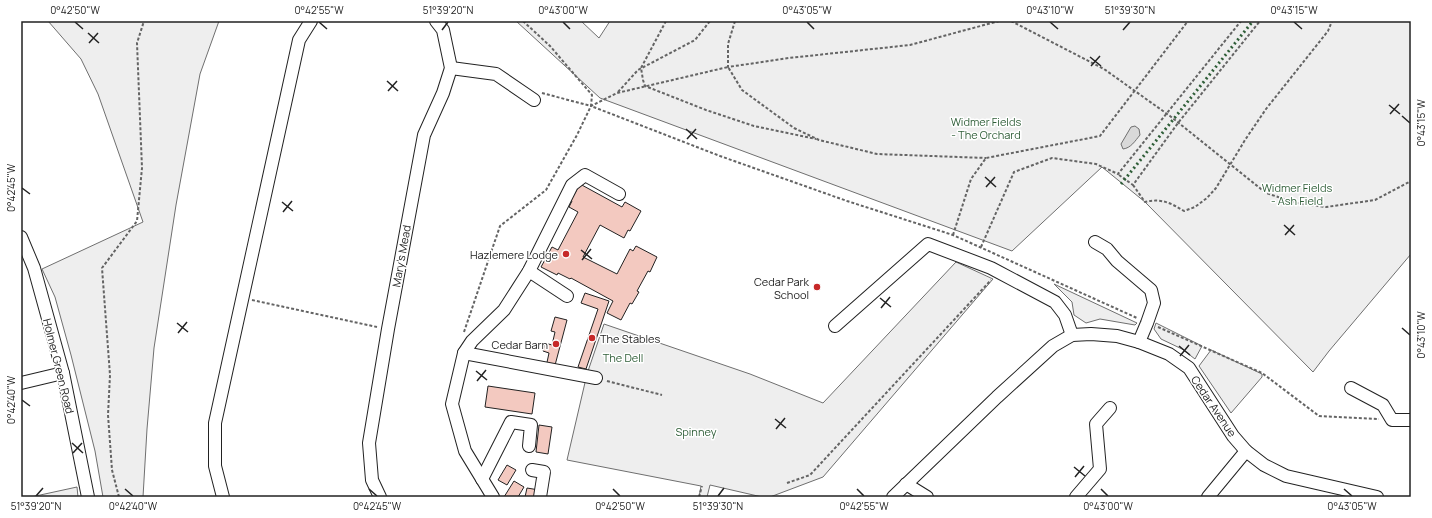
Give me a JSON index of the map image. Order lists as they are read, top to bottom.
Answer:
{
  "streets": {
    "street": ["Mary's Mead", "Holmer Green Road", "Cedar Avenue"]
  },
  "parks": [
    "Widmer Fields - The Orchard",
    "Widmer Fields - Ash Field",
    "The Dell",
    "Spinney"
  ],
  "places": [
    "Hazlemere Lodge",
    "Cedar Park School",
    "The Stables",
    "Cedar Barn"
  ],
  "coordinates": [
    "0°42'50\"W",
    "0°42'55\"W",
    "51°39'20\"N",
    "0°43'00\"W",
    "0°43'05\"W",
    "0°43'10\"W",
    "51°39'30\"N",
    "0°43'15\"W",
    "0°42'45\"W",
    "0°42'40\"W"
  ]
}
